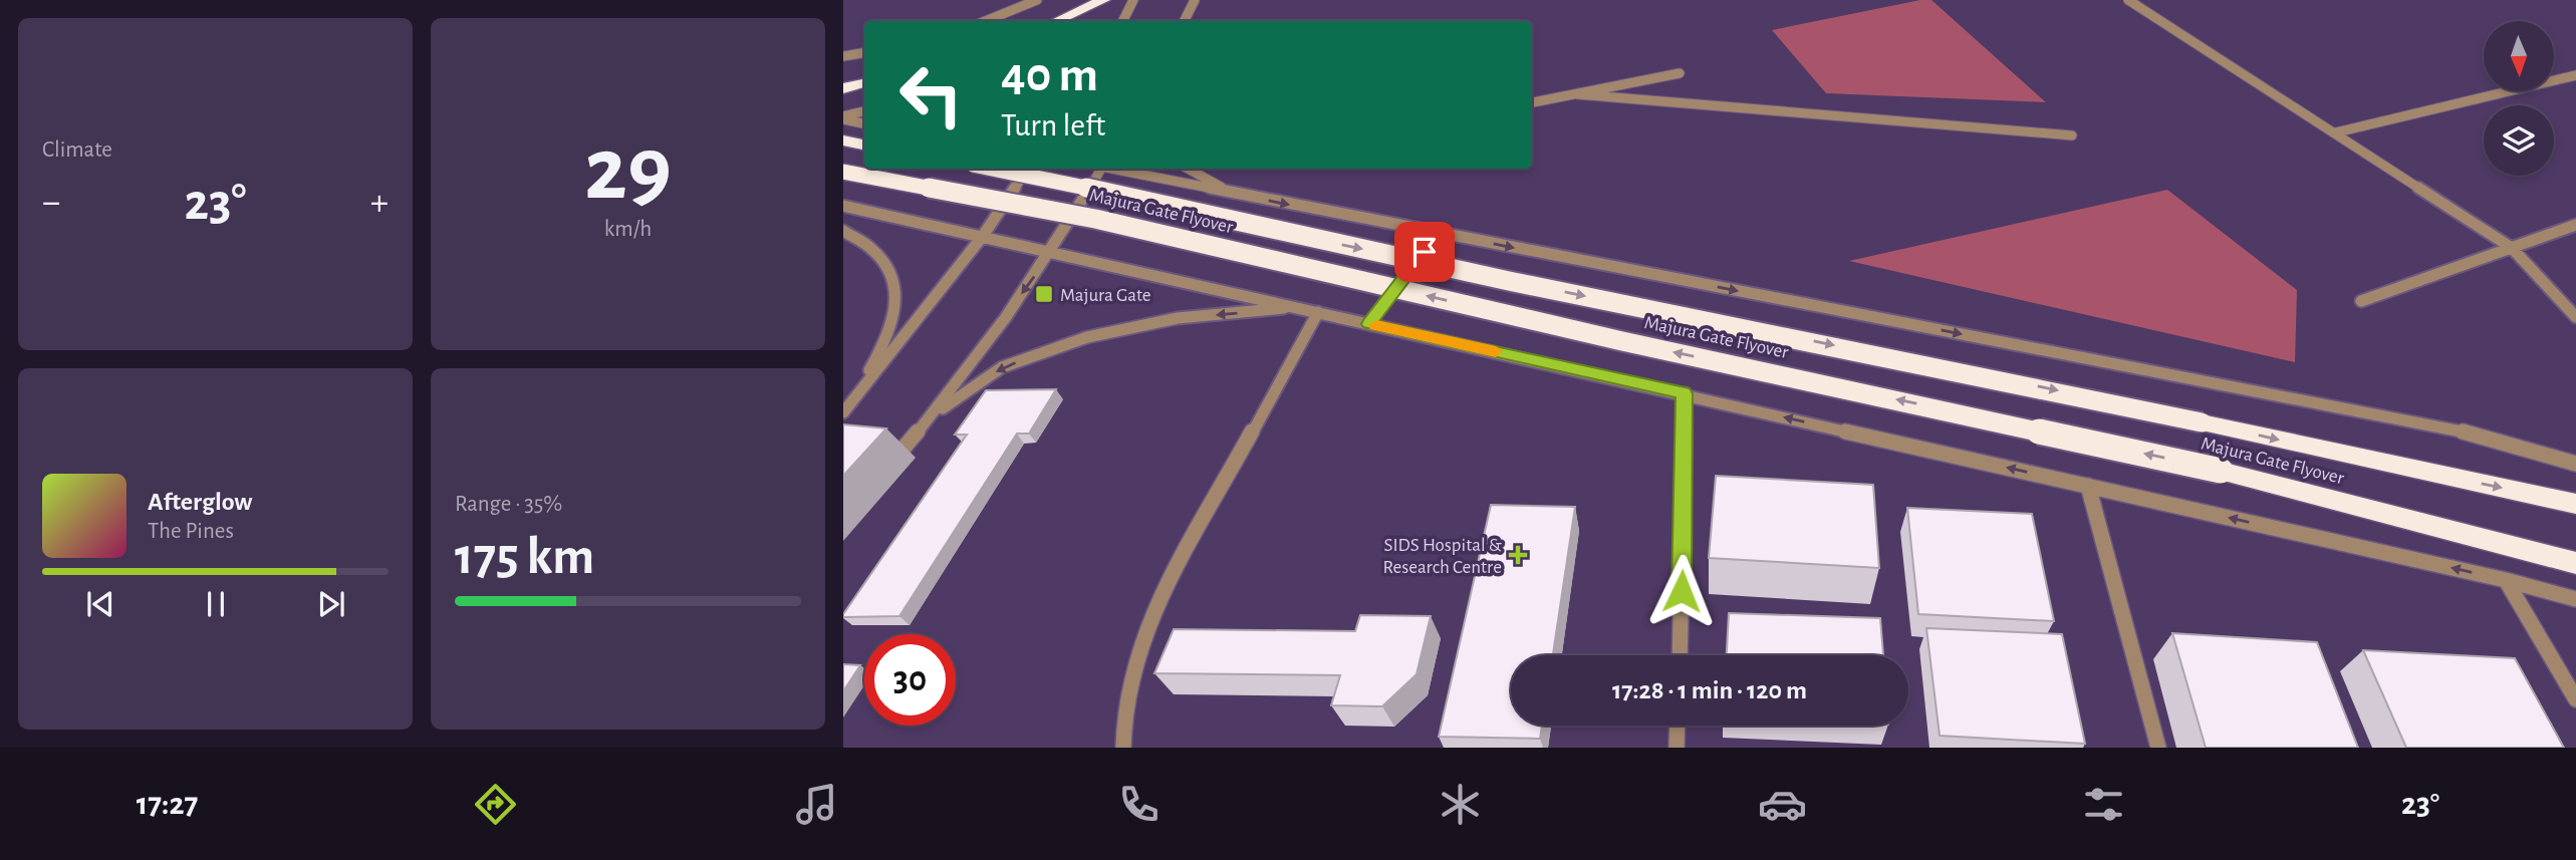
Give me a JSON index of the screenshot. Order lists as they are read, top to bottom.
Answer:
{
  "streets": {
    "highway": ["Majura Gate Flyover"]
  },
  "places": {
    "transit": ["Majura Gate"],
    "health": ["SIDS Hospital & Research Centre"]
  },
  "north": "bottom",
  "page": {
    "tile": [
      "Climate",
      ["29", "km/h"],
      ["Range · 35%", "175 km"]
    ],
    "turn": ["40 m", "Turn left"],
    "heat": ["−", "23°", "+"],
    "song": ["Afterglow", "The Pines"],
    "limit": "30",
    "trip": "17:28 · 1 min · 120 m",
    "tabs": ["17:27", "23°"]
  }
}
